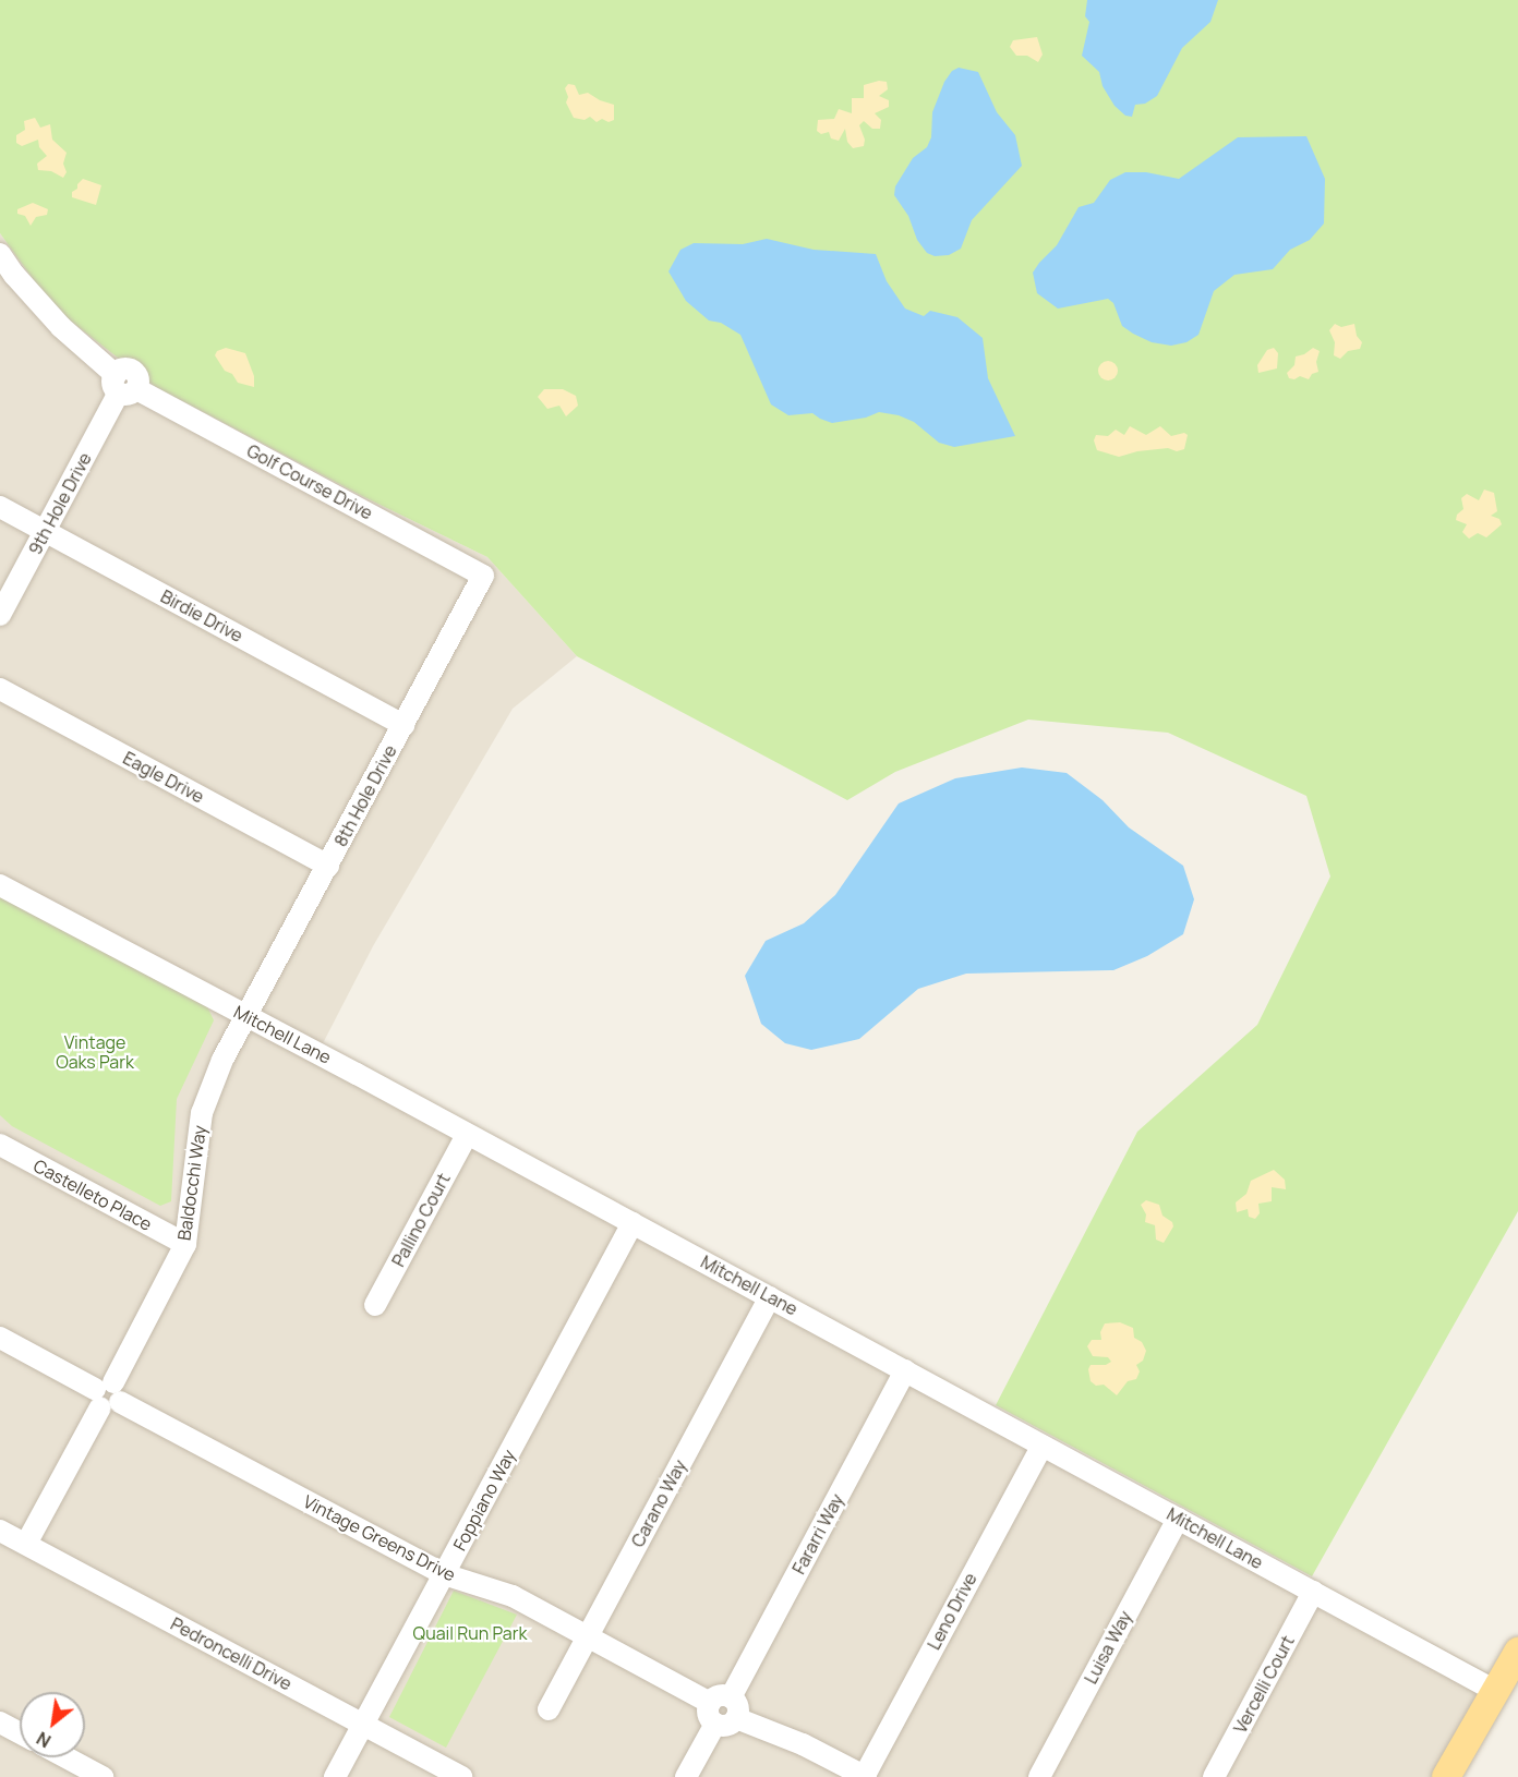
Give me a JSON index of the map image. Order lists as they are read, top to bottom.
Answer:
{
  "streets": {
    "street": [
      "Golf Course Drive",
      "9th Hole Drive",
      "Birdie Drive",
      "Eagle Drive",
      "8th Hole Drive",
      "Mitchell Lane",
      "Baldocchi Way",
      "Castelleto Place",
      "Pallino Court",
      "Foppiano Way",
      "Carano Way",
      "Fararri Way",
      "Vintage Greens Drive",
      "Leno Drive",
      "Luisa Way",
      "Pedroncelli Drive",
      "Vercelli Court"
    ]
  },
  "crossings": [
    ["Golf Course Drive", "9th Hole Drive"],
    ["Golf Course Drive", "8th Hole Drive"],
    ["9th Hole Drive", "Birdie Drive"],
    ["Birdie Drive", "8th Hole Drive"],
    ["Eagle Drive", "8th Hole Drive"],
    ["8th Hole Drive", "Mitchell Lane"],
    ["8th Hole Drive", "Baldocchi Way"],
    ["Mitchell Lane", "Baldocchi Way"],
    ["Mitchell Lane", "Pallino Court"],
    ["Mitchell Lane", "Foppiano Way"],
    ["Mitchell Lane", "Carano Way"],
    ["Mitchell Lane", "Fararri Way"],
    ["Mitchell Lane", "Leno Drive"],
    ["Mitchell Lane", "Luisa Way"],
    ["Mitchell Lane", "Vercelli Court"],
    ["Baldocchi Way", "Castelleto Place"],
    ["Baldocchi Way", "Vintage Greens Drive"],
    ["Baldocchi Way", "Pedroncelli Drive"],
    ["Foppiano Way", "Vintage Greens Drive"],
    ["Foppiano Way", "Pedroncelli Drive"],
    ["Carano Way", "Vintage Greens Drive"],
    ["Fararri Way", "Vintage Greens Drive"],
    ["Vintage Greens Drive", "Leno Drive"]
  ],
  "parks": ["Vintage Oaks Park", "Quail Run Park"],
  "north": "bottom left"
}
